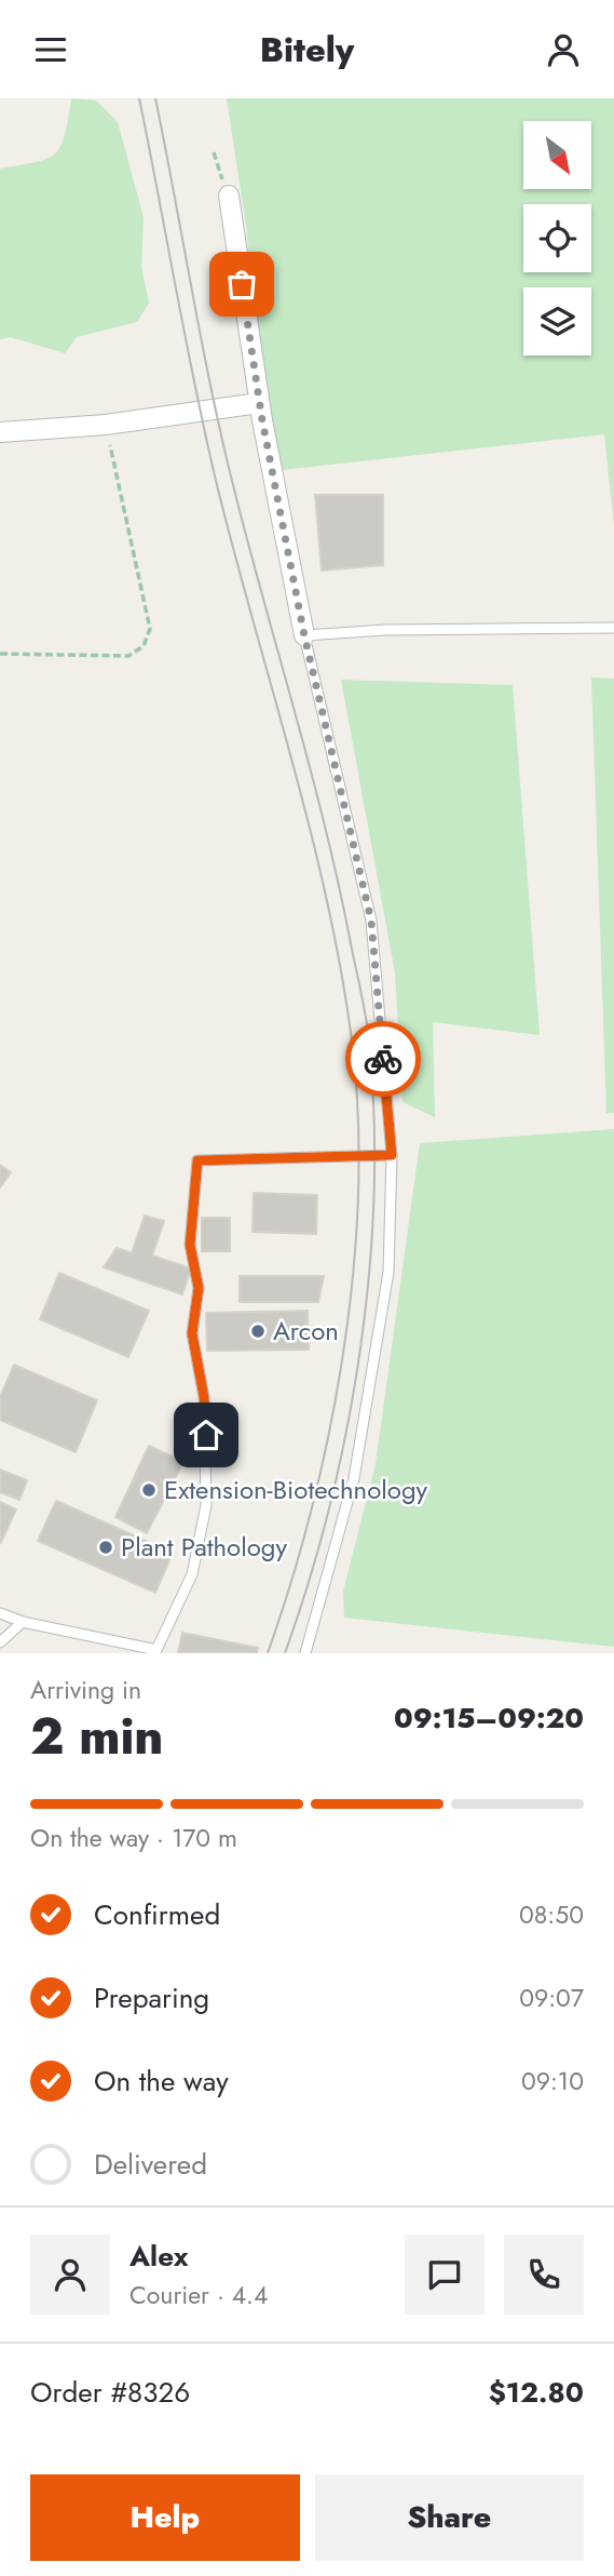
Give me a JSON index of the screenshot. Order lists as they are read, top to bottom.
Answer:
{
  "places": ["Arcon", "Extension-Biotechnology", "Plant Pathology"],
  "north": "bottom right",
  "page": {
    "header": "Bitely",
    "heading": ["2 min", "Arriving in", "09:15–09:20"],
    "panel": [
      "Alex",
      "Courier · 4.4",
      "Order #8326",
      "$12.80"
    ],
    "bar": "On the way · 170 m",
    "list": [
      ["Confirmed", "08:50"],
      ["Preparing", "09:07"],
      ["On the way", "09:10"],
      "Delivered"
    ],
    "buttons": ["Help", "Share"]
  }
}
